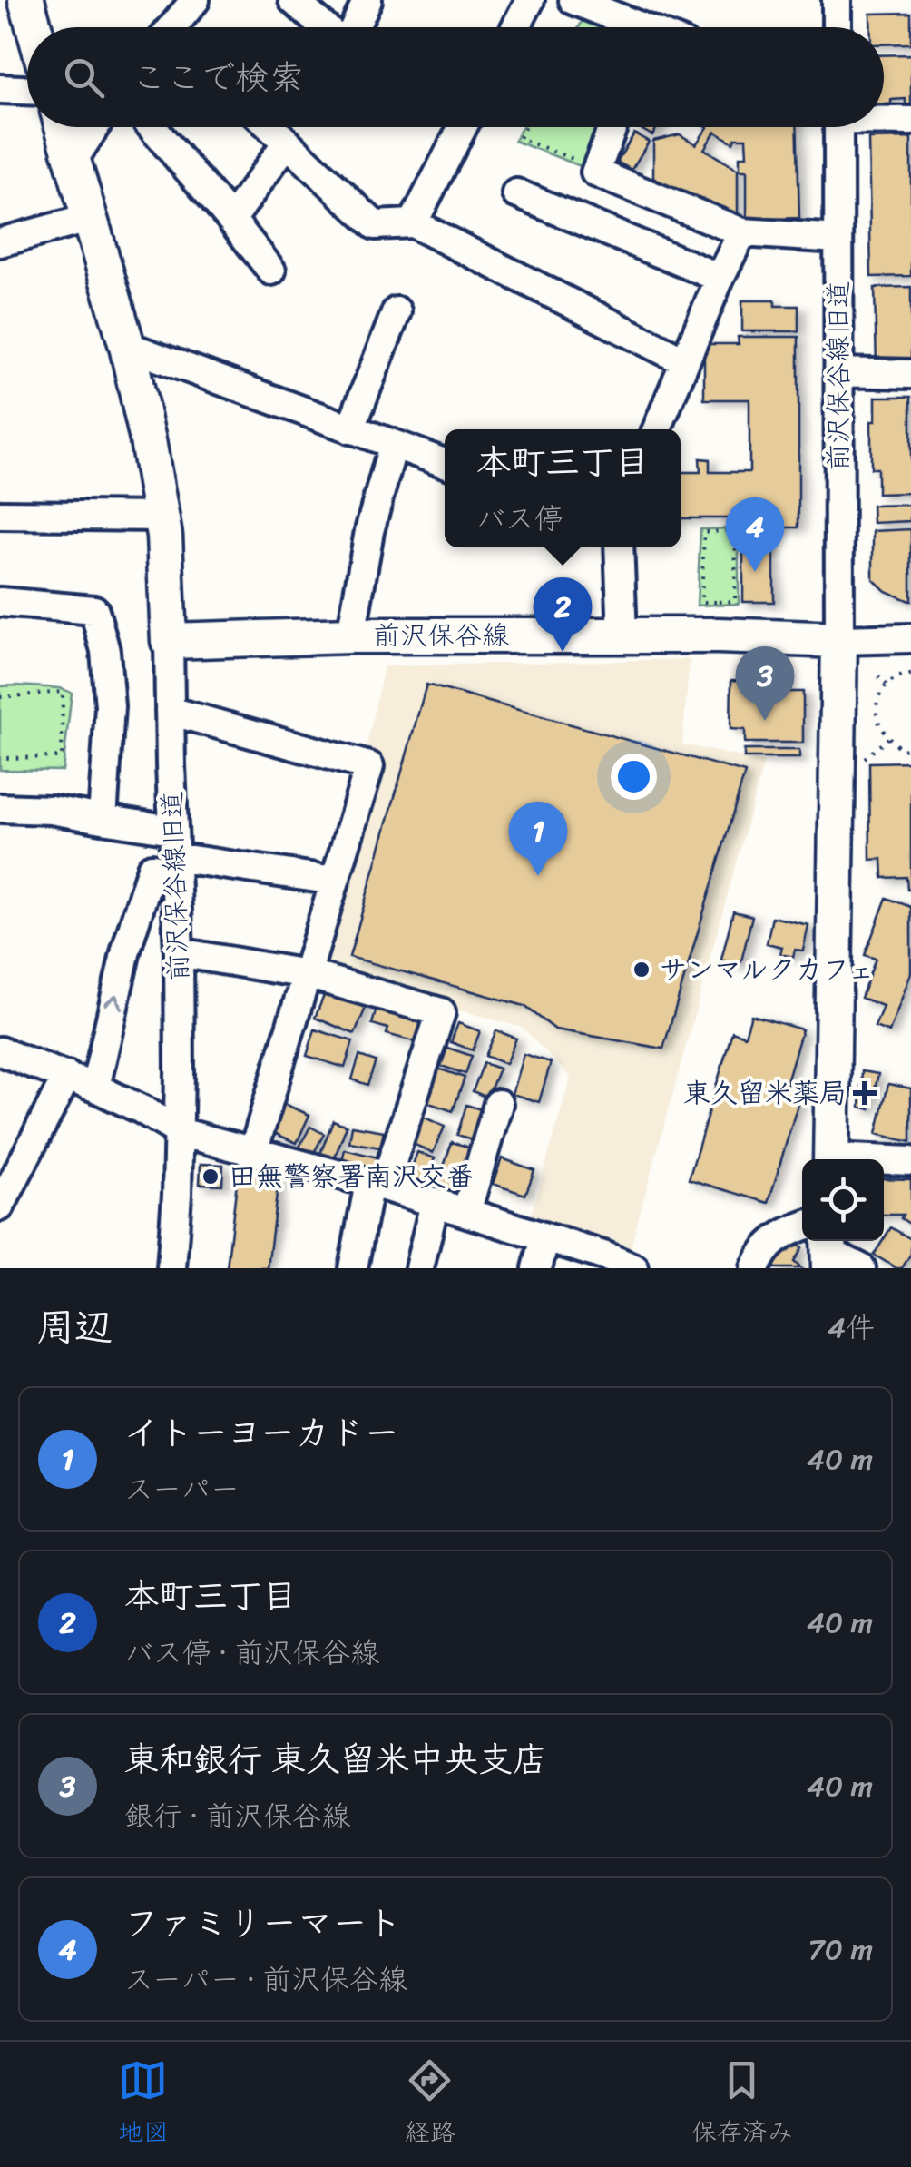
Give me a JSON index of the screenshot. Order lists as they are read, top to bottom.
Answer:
{
  "streets": {
    "main road": ["前沢保谷線"],
    "street": ["前沢保谷線旧道"]
  },
  "crossings": [
    ["前沢保谷線旧道", "前沢保谷線"]
  ],
  "places": {
    "other": ["サンマルクカフェ", "田無警察署南沢交番"],
    "health": ["東久留米薬局"]
  },
  "page": {
    "search": "ここで検索",
    "popup": ["本町三丁目", "バス停"],
    "pins": [
      "4",
      "2",
      "3",
      "1"
    ],
    "heading": ["周辺", "4件"],
    "list": [
      {
        "mark": "1",
        "name": "イトーヨーカドー",
        "note": "スーパー",
        "value": "40 m"
      },
      {
        "mark": "2",
        "name": "本町三丁目",
        "note": "バス停 · 前沢保谷線",
        "value": "40 m"
      },
      {
        "mark": "3",
        "name": "東和銀行 東久留米中央支店",
        "note": "銀行 · 前沢保谷線",
        "value": "40 m"
      },
      {
        "mark": "4",
        "name": "ファミリーマート",
        "note": "スーパー · 前沢保谷線",
        "value": "70 m"
      }
    ],
    "nav": ["地図", "経路", "保存済み"]
  }
}
